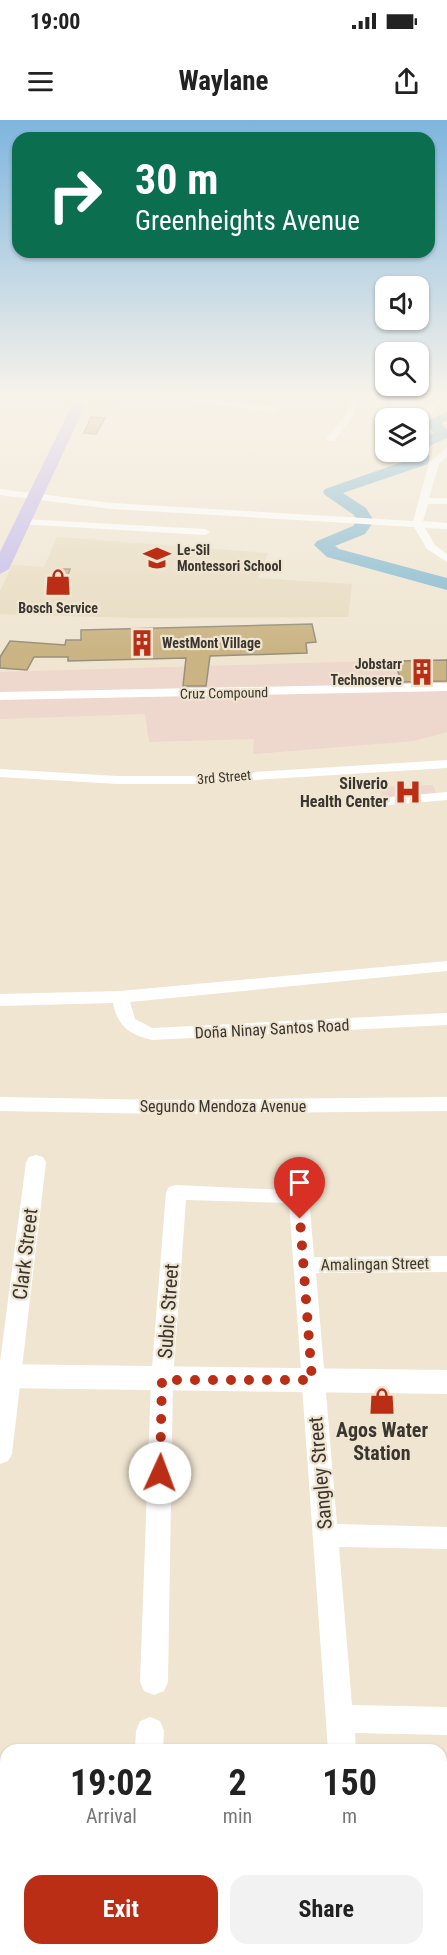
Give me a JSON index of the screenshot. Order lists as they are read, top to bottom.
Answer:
{
  "streets": {
    "street": [
      "Cruz Compound",
      "3rd Street",
      "Doña Ninay Santos Road",
      "Segundo Mendoza Avenue",
      "Clark Street",
      "Amalingan Street",
      "Subic Street",
      "Sangley Street"
    ]
  },
  "crossings": [
    ["Amalingan Street", "Sangley Street"],
    ["Subic Street", "Sangley Street"]
  ],
  "places": {
    "school or university": ["Le-Sil Montessori School"],
    "shop": ["Bosch Service", "Agos Water Station"],
    "building": ["WestMont Village", "Jobstarr Technoserve"],
    "hospital": ["Silverio Health Center"]
  },
  "page": {
    "status": "19:00",
    "header": "Waylane",
    "turn": ["30 m", "Greenheights Avenue"],
    "eta": [
      "19:02",
      "Arrival",
      "2",
      "min",
      "150",
      "m"
    ],
    "buttons": ["Exit", "Share"]
  }
}
